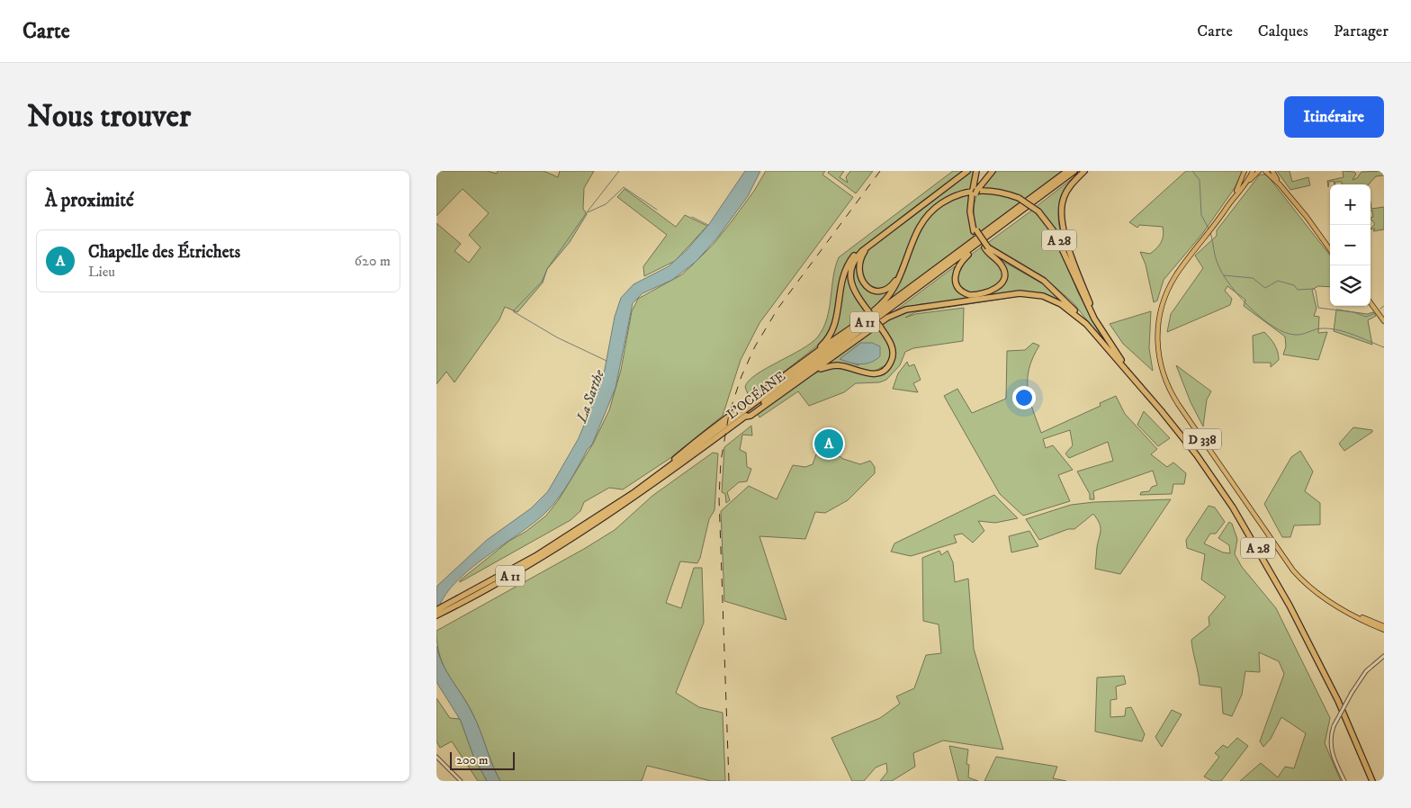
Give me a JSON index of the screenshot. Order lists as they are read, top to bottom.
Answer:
{
  "streets": {
    "highway": ["A 28", "A 11", "L’OCÉANE"],
    "main road": ["D 338"]
  },
  "water": ["La Sarthe"],
  "scale_bar": "200 m",
  "page": {
    "header": "Carte",
    "nav": ["Carte", "Calques", "Partager"],
    "buttons": "Itinéraire",
    "title": "Nous trouver",
    "heading": "À proximité",
    "map_buttons": ["+", "−"],
    "list": [
      {
        "mark": "A",
        "name": "Chapelle des Étrichets",
        "note": "Lieu",
        "value": "620 m"
      }
    ],
    "pins": "A",
    "scale": "200 m"
  }
}
